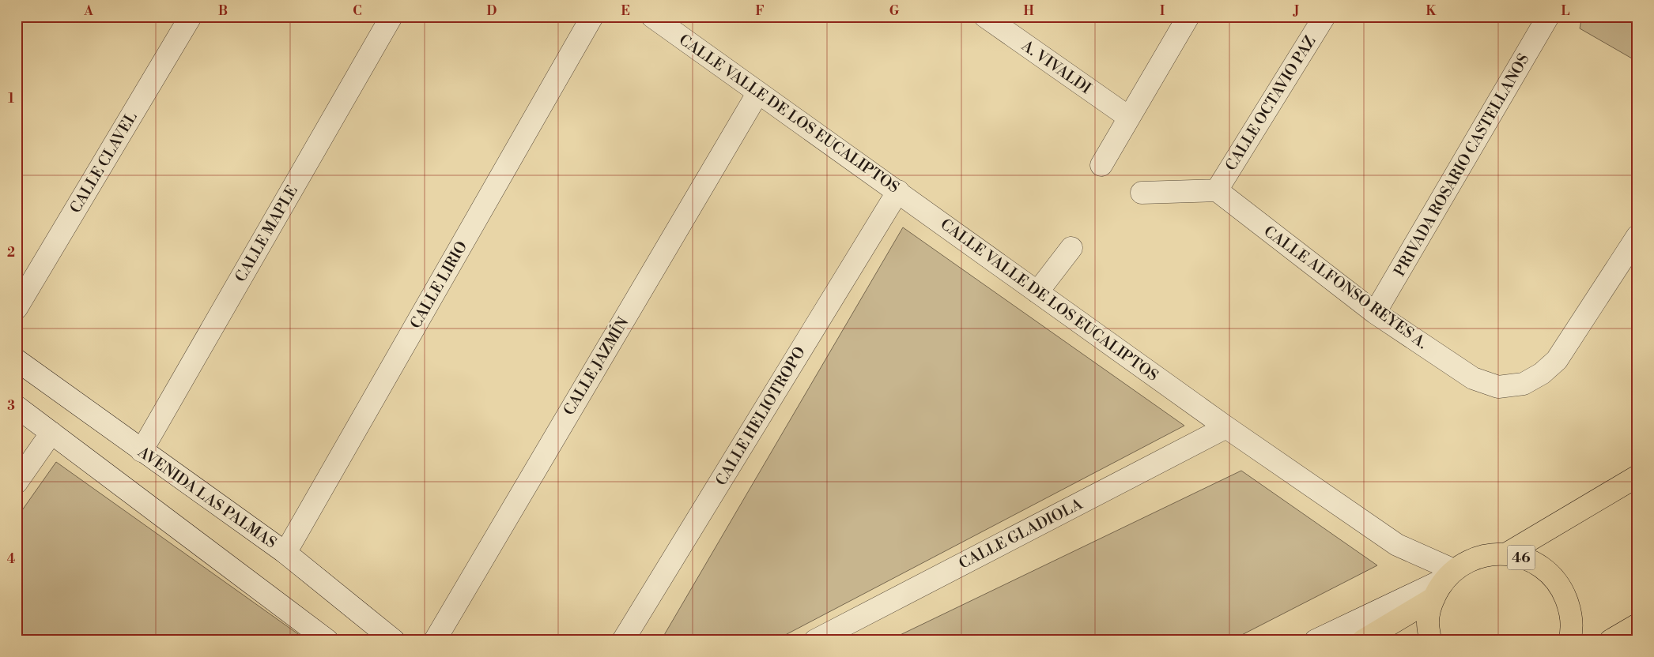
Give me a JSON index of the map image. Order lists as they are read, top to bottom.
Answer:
{
  "streets": {
    "main road": ["46"],
    "street": [
      "A. VIVALDI",
      "CALLE OCTAVIO PAZ",
      "CALLE VALLE DE LOS EUCALIPTOS",
      "CALLE CLAVEL",
      "PRIVADA ROSARIO CASTELLANOS",
      "CALLE MAPLE",
      "CALLE LIRIO",
      "CALLE ALFONSO REYES A.",
      "CALLE JAZMÍN",
      "CALLE HELIOTROPO",
      "AVENIDA LAS PALMAS",
      "CALLE GLADIOLA"
    ]
  },
  "crossings": [
    ["CALLE OCTAVIO PAZ", "CALLE ALFONSO REYES A."],
    ["CALLE VALLE DE LOS EUCALIPTOS", "CALLE JAZMÍN"],
    ["CALLE VALLE DE LOS EUCALIPTOS", "CALLE HELIOTROPO"],
    ["CALLE VALLE DE LOS EUCALIPTOS", "CALLE GLADIOLA"],
    ["CALLE VALLE DE LOS EUCALIPTOS", "46"],
    ["PRIVADA ROSARIO CASTELLANOS", "CALLE ALFONSO REYES A."],
    ["CALLE MAPLE", "AVENIDA LAS PALMAS"],
    ["CALLE LIRIO", "AVENIDA LAS PALMAS"]
  ],
  "grid": {
    "columns": [
      "A",
      "B",
      "C",
      "D",
      "E",
      "F",
      "G",
      "H",
      "I",
      "J",
      "K",
      "L"
    ],
    "rows": [
      "1",
      "2",
      "3",
      "4"
    ]
  }
}
